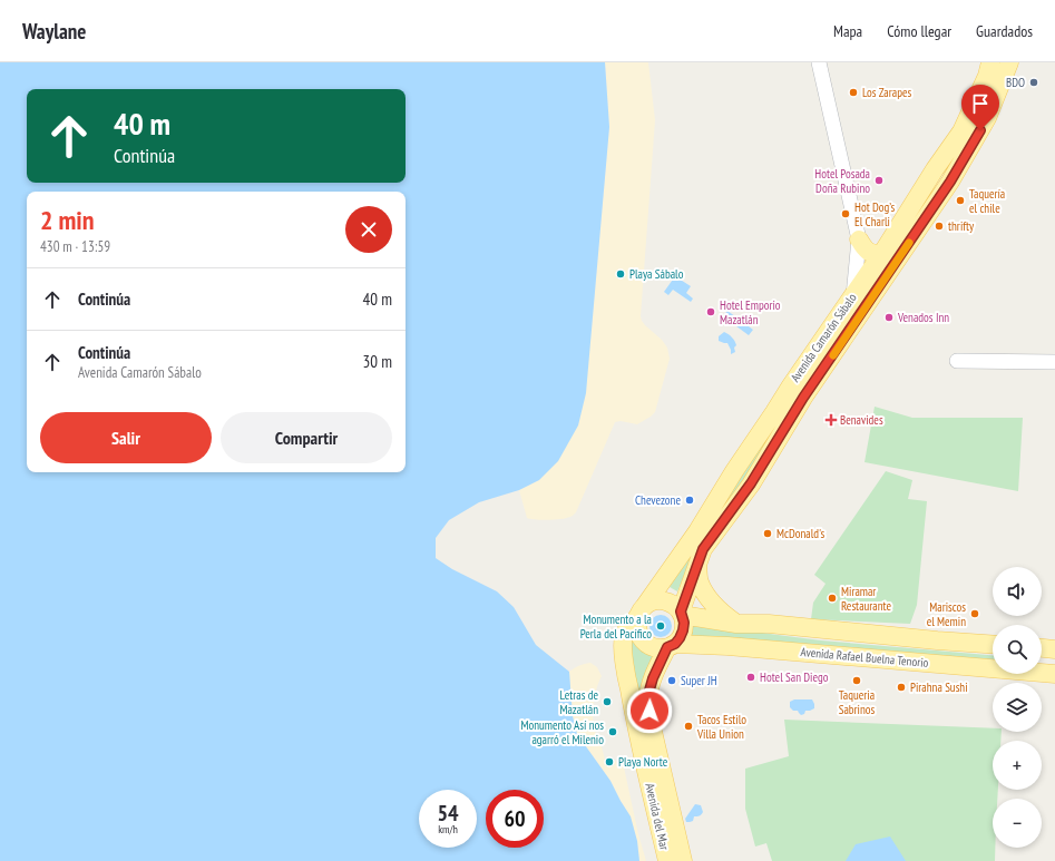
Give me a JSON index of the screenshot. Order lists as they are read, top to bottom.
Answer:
{
  "streets": {
    "main road": ["Avenida Camarón Sábalo", "Avenida Rafael Buelna Tenorio", "Avenida del Mar"]
  },
  "crossings": [
    ["Avenida Camarón Sábalo", "Avenida Rafael Buelna Tenorio"],
    ["Avenida Camarón Sábalo", "Avenida del Mar"],
    ["Avenida Rafael Buelna Tenorio", "Avenida del Mar"]
  ],
  "places": {
    "other": [
      "BDO",
      "Los Zarapes",
      "Hotel Posada Doña Rubino",
      "Taquería el chile",
      "Hot Dog’s El Charli",
      "thrifty",
      "Playa Sábalo",
      "Hotel Emporio Mazatlán",
      "Venados Inn",
      "Chevezone",
      "McDonald's",
      "Miramar Restaurante",
      "Mariscos el Memin",
      "Monumento a la Perla del Pacífico",
      "Hotel San Diego",
      "Super JH",
      "Taqueria Sabrinos",
      "Pirahna Sushi",
      "Letras de Mazatlán",
      "Tacos Estilo Villa Union",
      "Monumento Así nos agarró el Milenio",
      "Playa Norte"
    ],
    "health": ["Benavides"]
  },
  "page": {
    "header": "Waylane",
    "nav": ["Mapa", "Cómo llegar", "Guardados"],
    "turn": ["40 m", "Continúa"],
    "heading": ["2 min", "430 m · 13:59"],
    "list": [
      {
        "name": "Continúa",
        "value": "40 m"
      },
      {
        "name": "Continúa",
        "note": "Avenida Camarón Sábalo",
        "value": "30 m"
      }
    ],
    "buttons": ["Salir", "Compartir"],
    "map_buttons": ["+", "−"],
    "speed": "54 km/h",
    "limit": "60"
  }
}
